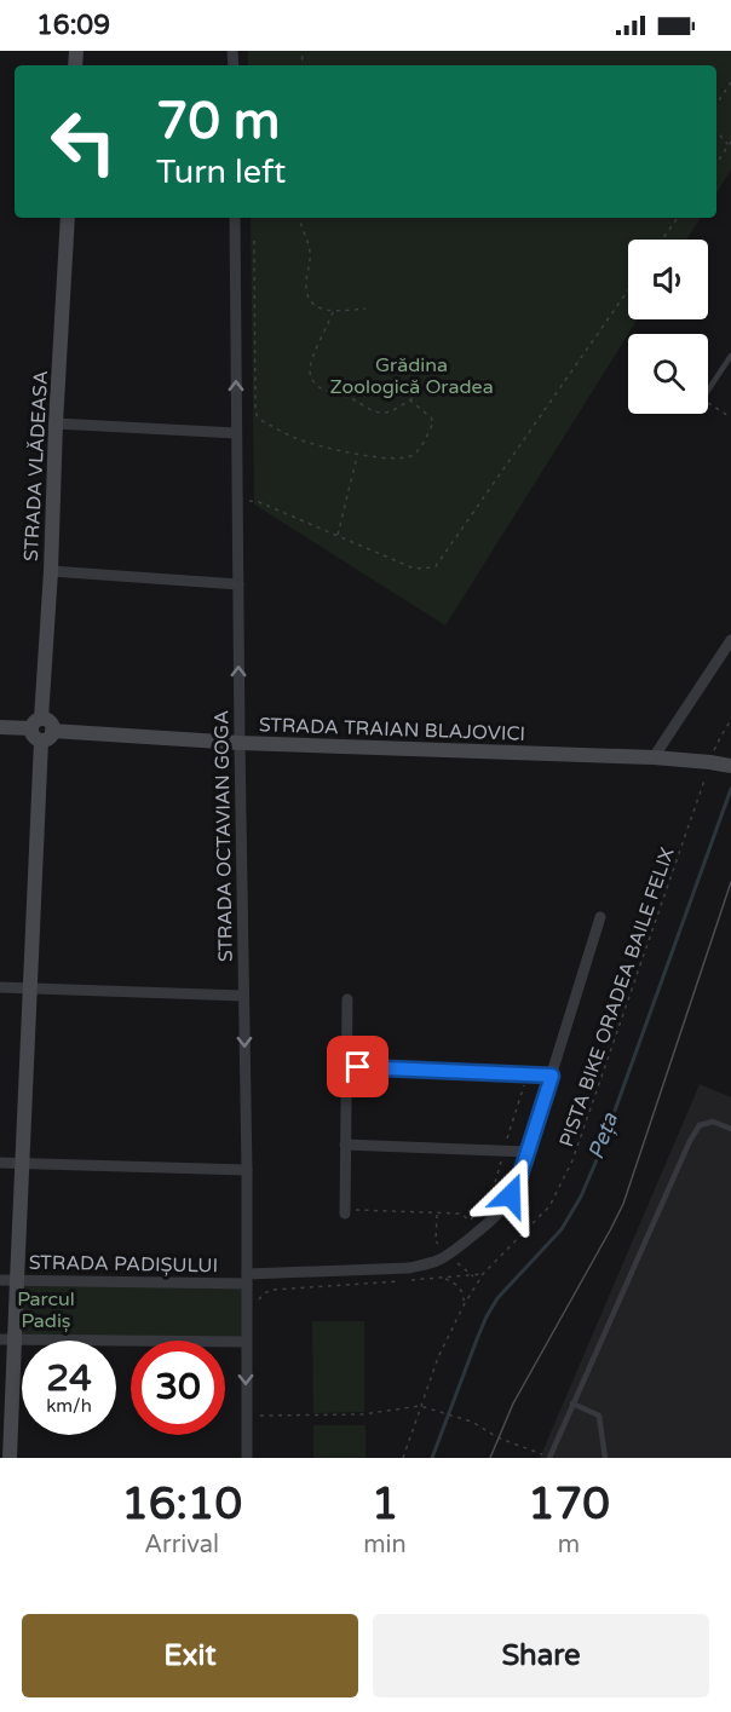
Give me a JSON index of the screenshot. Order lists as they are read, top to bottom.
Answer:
{
  "streets": {
    "street": [
      "STRADA VLĂDEASA",
      "STRADA TRAIAN BLAJOVICI",
      "STRADA OCTAVIAN GOGA",
      "STRADA PADIȘULUI"
    ],
    "path": ["PISTA BIKE ORADEA BAILE FELIX"]
  },
  "crossings": [
    ["STRADA VLĂDEASA", "STRADA TRAIAN BLAJOVICI"],
    ["STRADA VLĂDEASA", "STRADA PADIȘULUI"],
    ["STRADA TRAIAN BLAJOVICI", "STRADA OCTAVIAN GOGA"],
    ["STRADA TRAIAN BLAJOVICI", "PISTA BIKE ORADEA BAILE FELIX"],
    ["STRADA OCTAVIAN GOGA", "STRADA PADIȘULUI"]
  ],
  "water": ["Peța"],
  "parks": ["Grădina Zoologică Oradea", "Parcul Padiș"],
  "page": {
    "status": "16:09",
    "turn": ["70 m", "Turn left"],
    "speed": "24 km/h",
    "limit": "30",
    "eta": [
      "16:10",
      "Arrival",
      "1",
      "min",
      "170",
      "m"
    ],
    "buttons": ["Exit", "Share"]
  }
}
